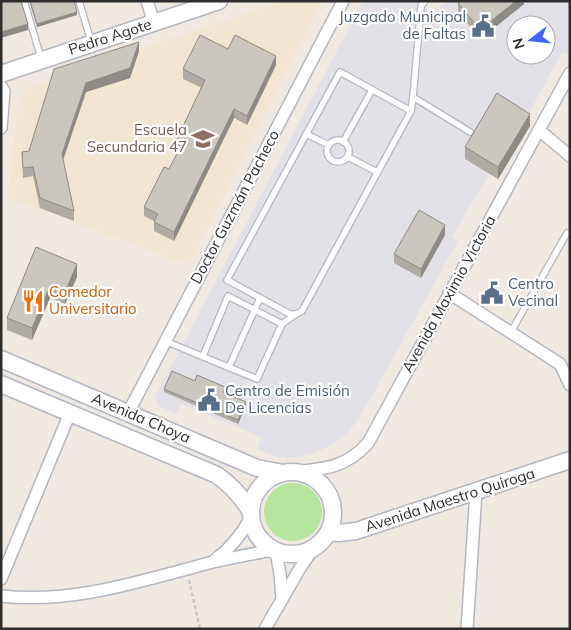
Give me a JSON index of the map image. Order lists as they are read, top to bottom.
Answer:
{
  "streets": {
    "main road": ["Pedro Agote", "Avenida Choya", "Avenida Maestro Quiroga"],
    "street": ["Doctor Guzmán Pacheco", "Avenida Maximio Victoria"]
  },
  "crossings": [
    ["Doctor Guzmán Pacheco", "Avenida Choya"],
    ["Avenida Maximio Victoria", "Avenida Choya"],
    ["Avenida Maximio Victoria", "Avenida Maestro Quiroga"],
    ["Avenida Choya", "Avenida Maestro Quiroga"]
  ],
  "places": {
    "public building": ["Juzgado Municipal de Faltas", "Centro Vecinal", "Centro de Emisión De Licencias"],
    "school or university": ["Escuela Secundaria 47"],
    "restaurant": ["Comedor Universitario"]
  },
  "north": "left"
}
